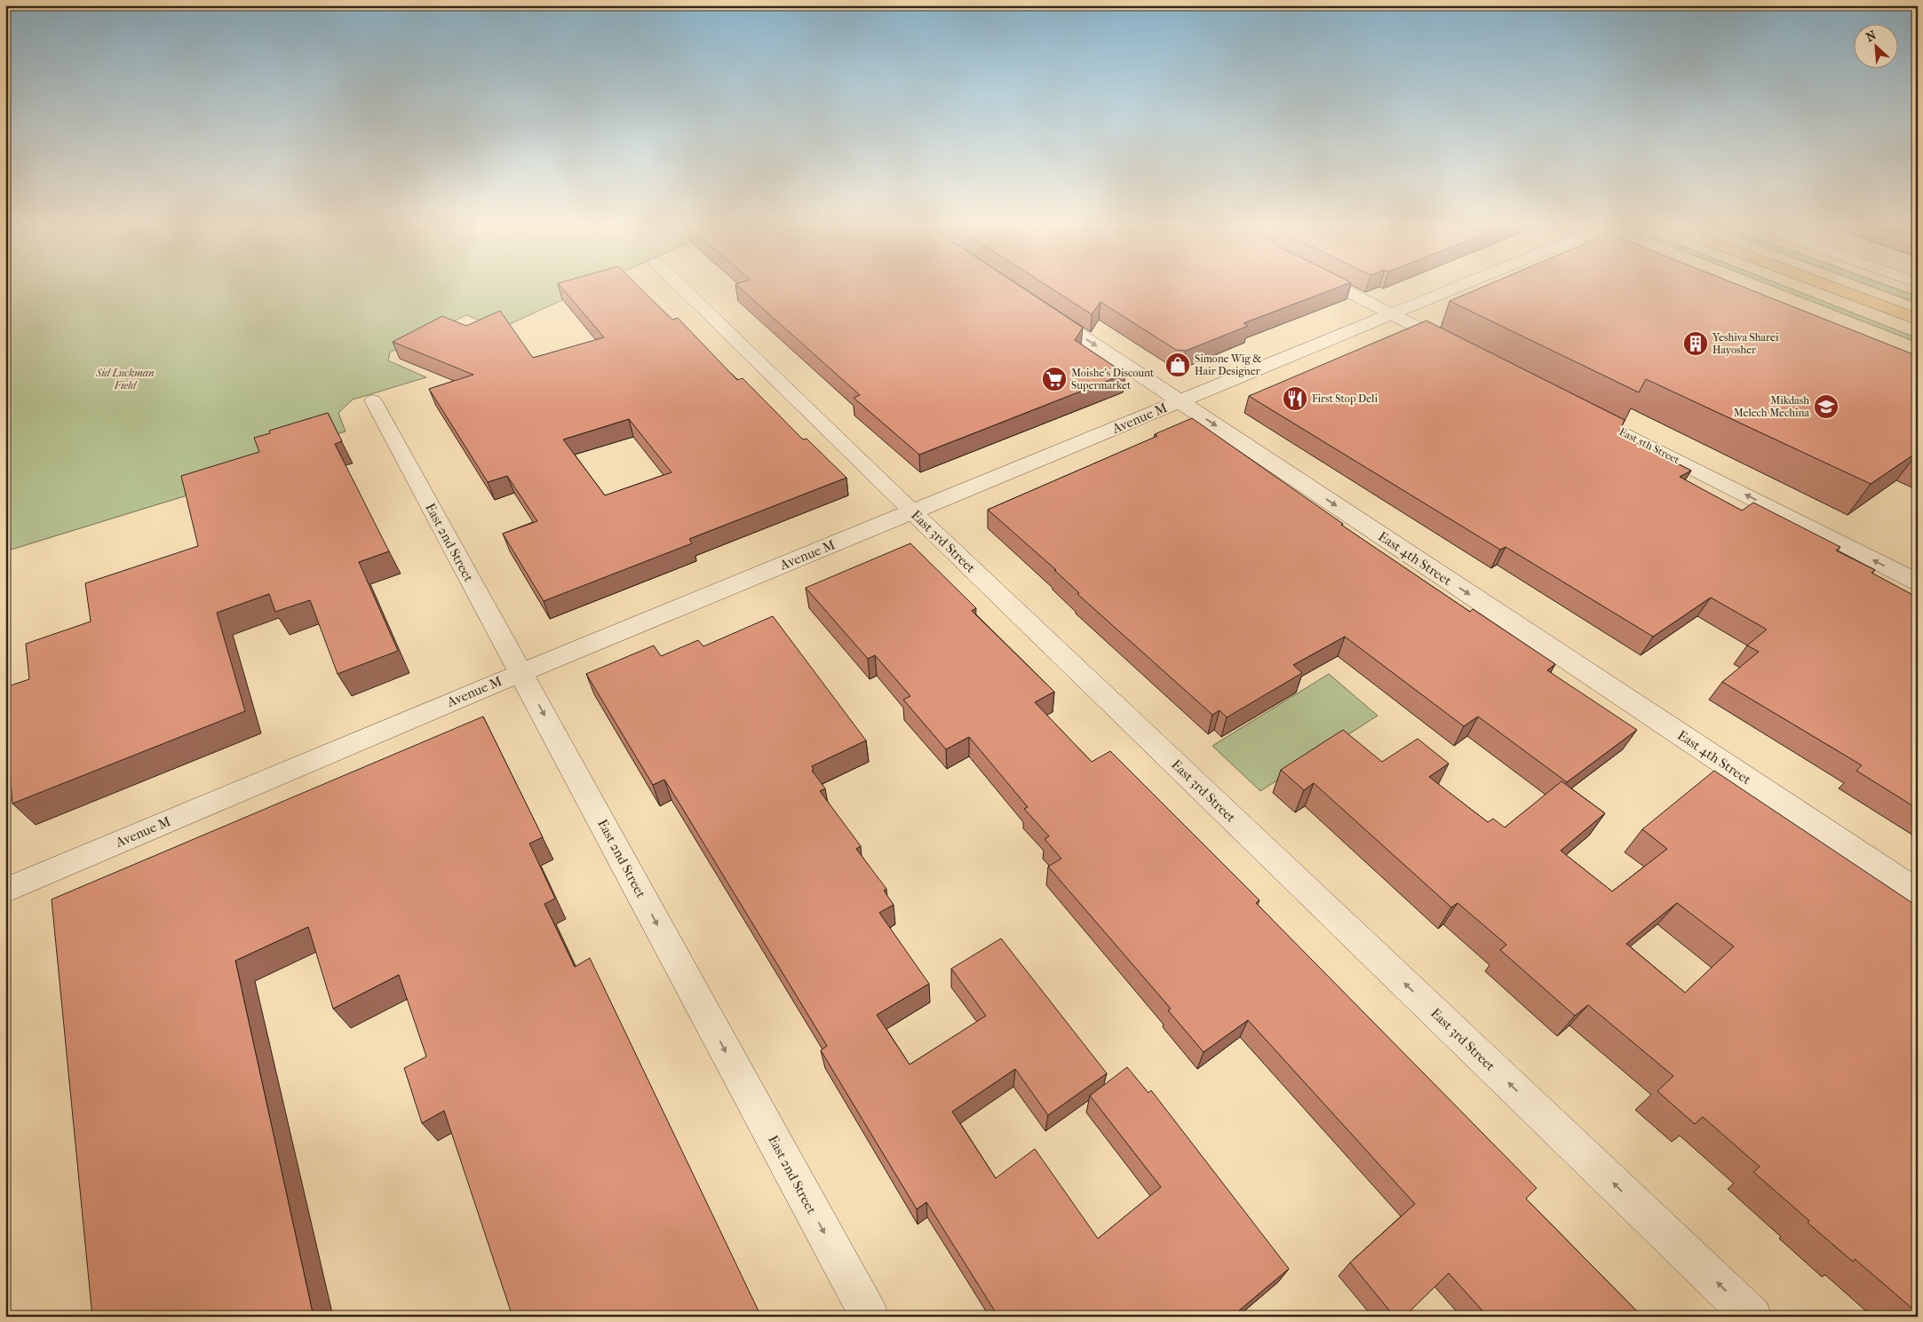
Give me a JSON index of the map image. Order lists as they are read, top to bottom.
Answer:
{
  "streets": {
    "street": [
      "Avenue M",
      "East 5th Street",
      "East 3rd Street",
      "East 2nd Street",
      "East 4th Street"
    ]
  },
  "crossings": [
    ["Avenue M", "East 3rd Street"],
    ["Avenue M", "East 2nd Street"],
    ["Avenue M", "East 4th Street"]
  ],
  "one_way": [
    "East 5th Street",
    "East 3rd Street",
    "East 2nd Street",
    "East 4th Street"
  ],
  "parks": ["Sid Luckman Field"],
  "places": {
    "building": ["Yeshiva Sharei Hayosher"],
    "shop": ["Simone Wig & Hair Designer"],
    "supermarket": ["Moishe's Discount Supermarket"],
    "restaurant": ["First Stop Deli"],
    "school or university": ["Mikdash Melech Mechina"]
  },
  "north": "top left"
}
